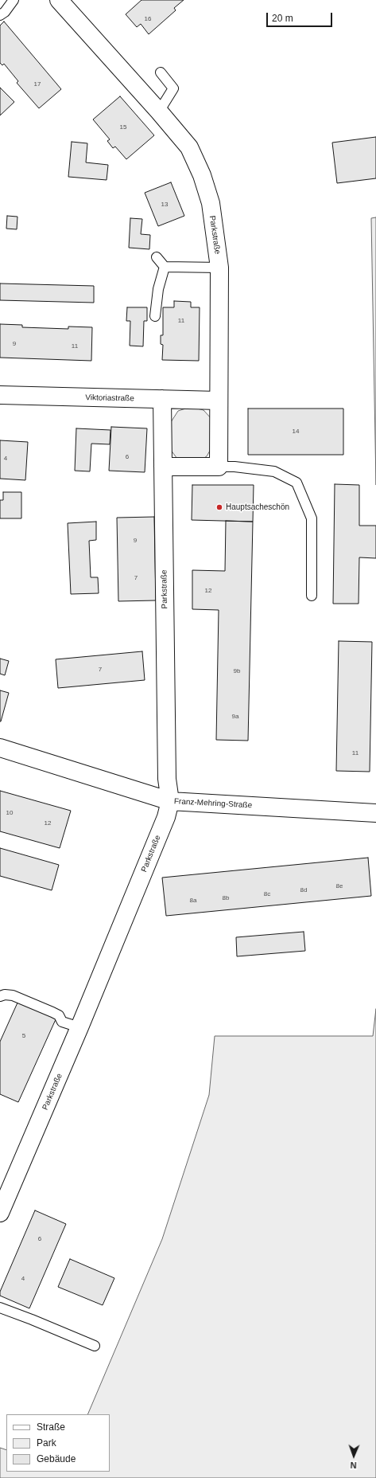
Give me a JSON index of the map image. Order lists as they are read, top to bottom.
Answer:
{
  "streets": {
    "street": ["Parkstraße", "Viktoriastraße", "Franz-Mehring-Straße"]
  },
  "crossings": [
    ["Parkstraße", "Viktoriastraße"],
    ["Parkstraße", "Franz-Mehring-Straße"]
  ],
  "places": ["Hauptsacheschön"],
  "house_numbers": [
    "16",
    "17",
    "15",
    "13",
    "11",
    "9",
    "11",
    "14",
    "6",
    "4",
    "9",
    "7",
    "12",
    "7",
    "9b",
    "9a",
    "11",
    "10",
    "12",
    "8e",
    "8d",
    "8c",
    "8b",
    "8a",
    "5",
    "6",
    "4"
  ],
  "legend": ["Straße", "Park", "Gebäude"],
  "scale_bar": "20 m",
  "north": "bottom"
}
